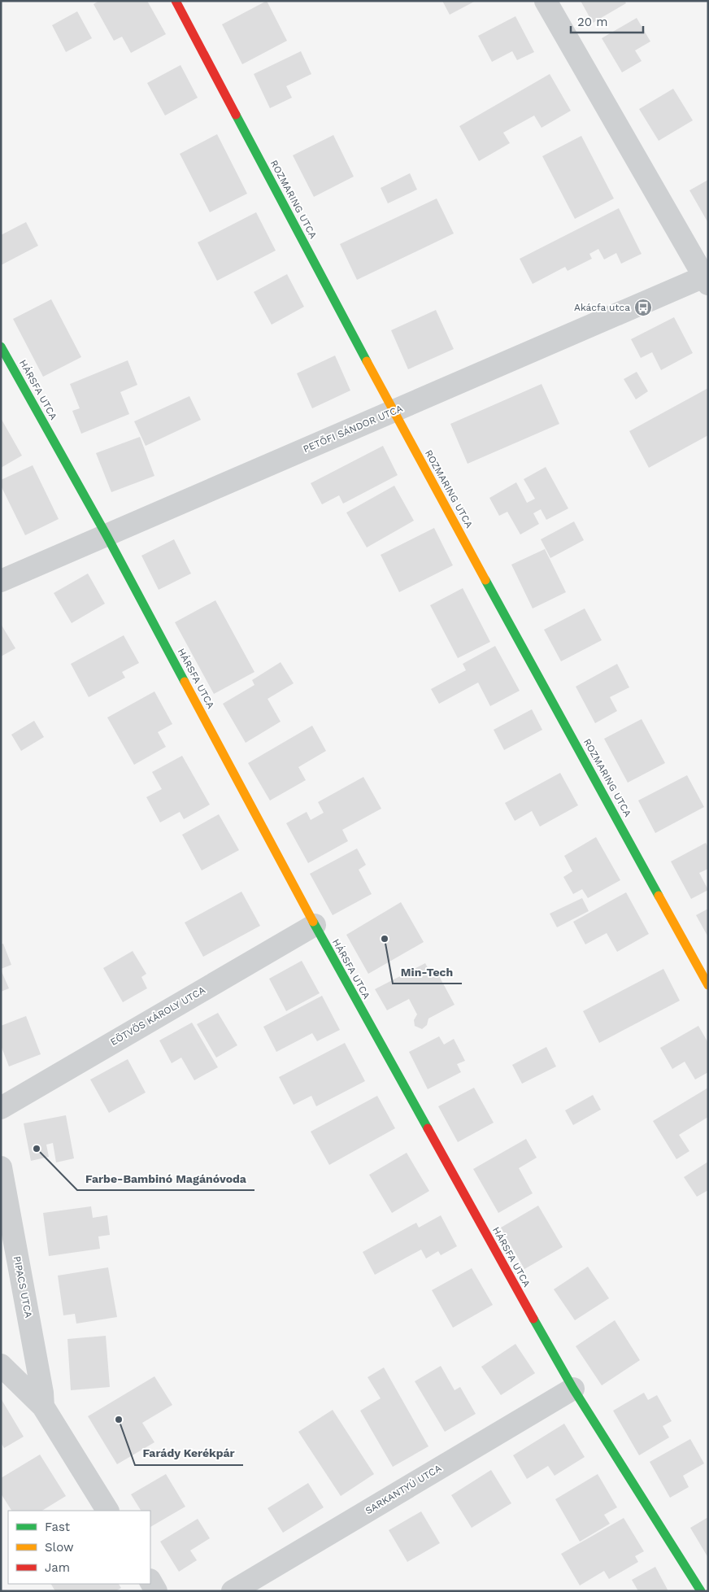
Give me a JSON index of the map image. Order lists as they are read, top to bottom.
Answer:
{
  "streets": {
    "street": [
      "ROZMARING UTCA",
      "HÁRSFA UTCA",
      "PETŐFI SÁNDOR UTCA",
      "EÖTVÖS KÁROLY UTCA",
      "PIPACS UTCA",
      "SARKANTYÚ UTCA"
    ]
  },
  "crossings": [
    ["ROZMARING UTCA", "PETŐFI SÁNDOR UTCA"],
    ["HÁRSFA UTCA", "PETŐFI SÁNDOR UTCA"],
    ["HÁRSFA UTCA", "EÖTVÖS KÁROLY UTCA"],
    ["HÁRSFA UTCA", "SARKANTYÚ UTCA"]
  ],
  "places": {
    "bus stop": ["Akácfa utca"],
    "other": ["Min-Tech", "Farbe-Bambinó Magánóvoda", "Farády Kerékpár"]
  },
  "legend": ["Fast", "Slow", "Jam"],
  "scale_bar": "20 m"
}
